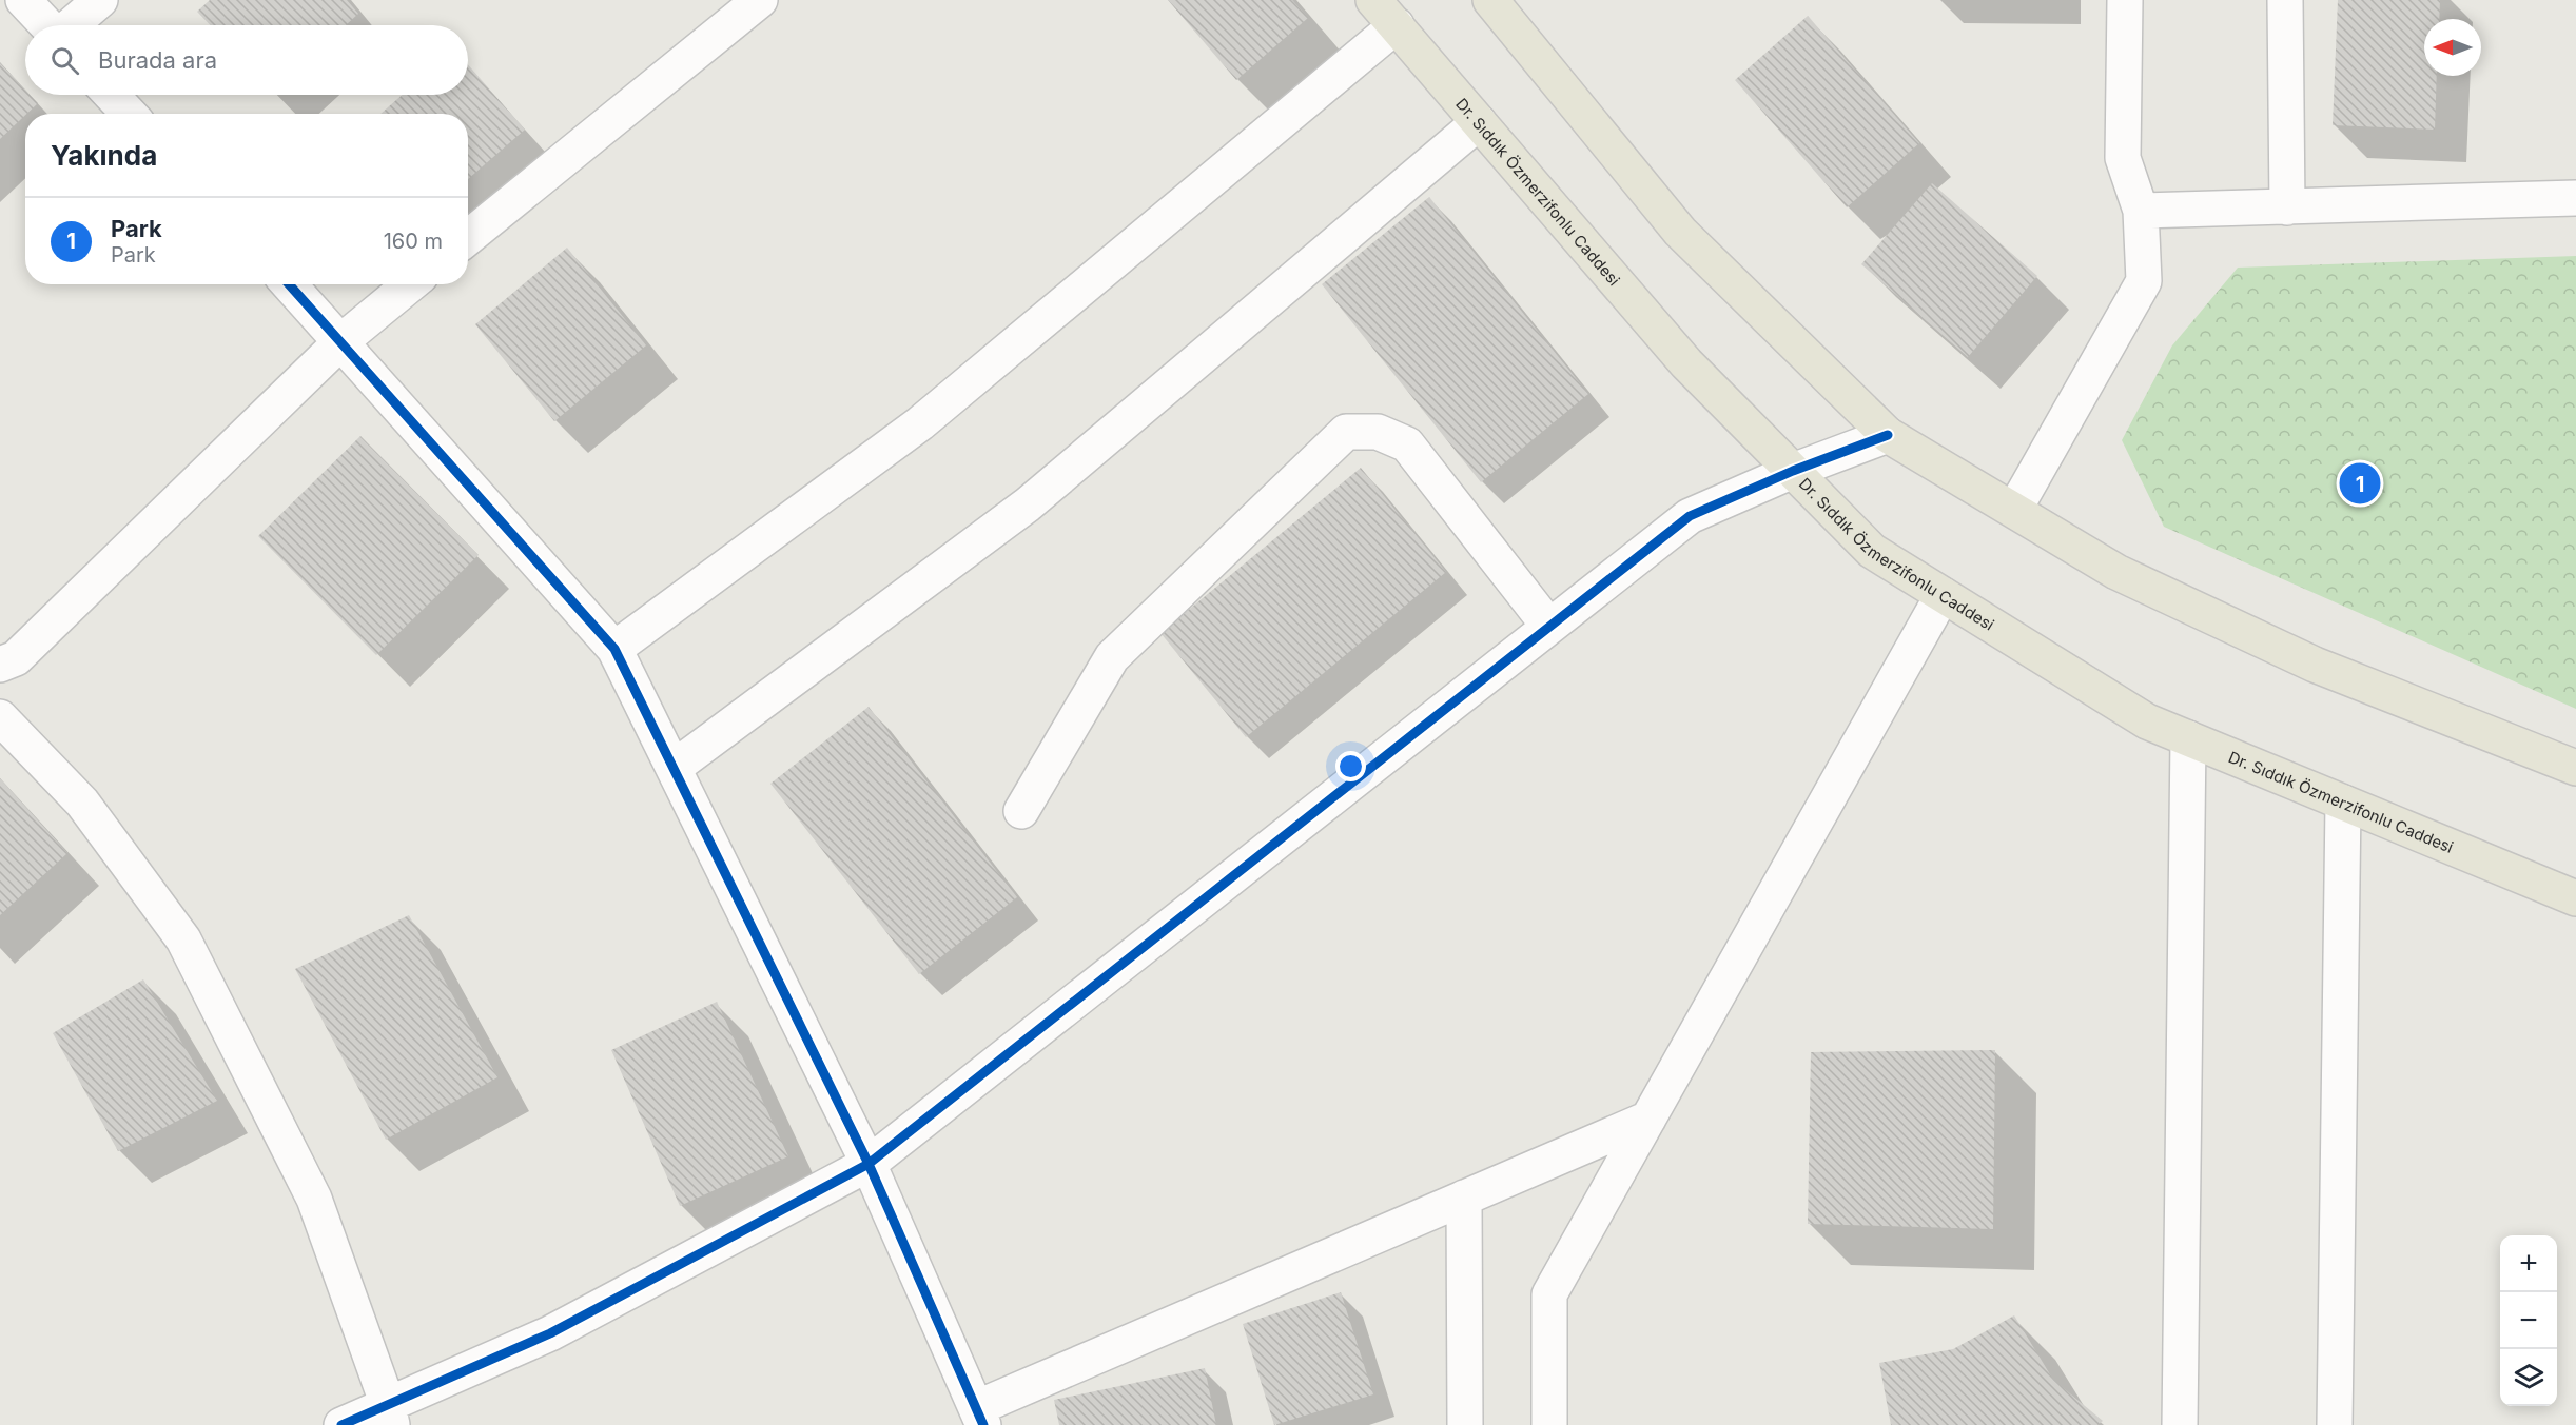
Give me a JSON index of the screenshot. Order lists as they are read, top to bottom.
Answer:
{
  "streets": {
    "main road": ["Dr. Sıddık Özmerzifonlu Caddesi"]
  },
  "north": "left",
  "page": {
    "search": "Burada ara",
    "heading": "Yakında",
    "list": [
      {
        "mark": "1",
        "name": "Park",
        "note": "Park",
        "value": "160 m"
      }
    ],
    "pins": "1",
    "map_buttons": ["+", "−"]
  }
}
